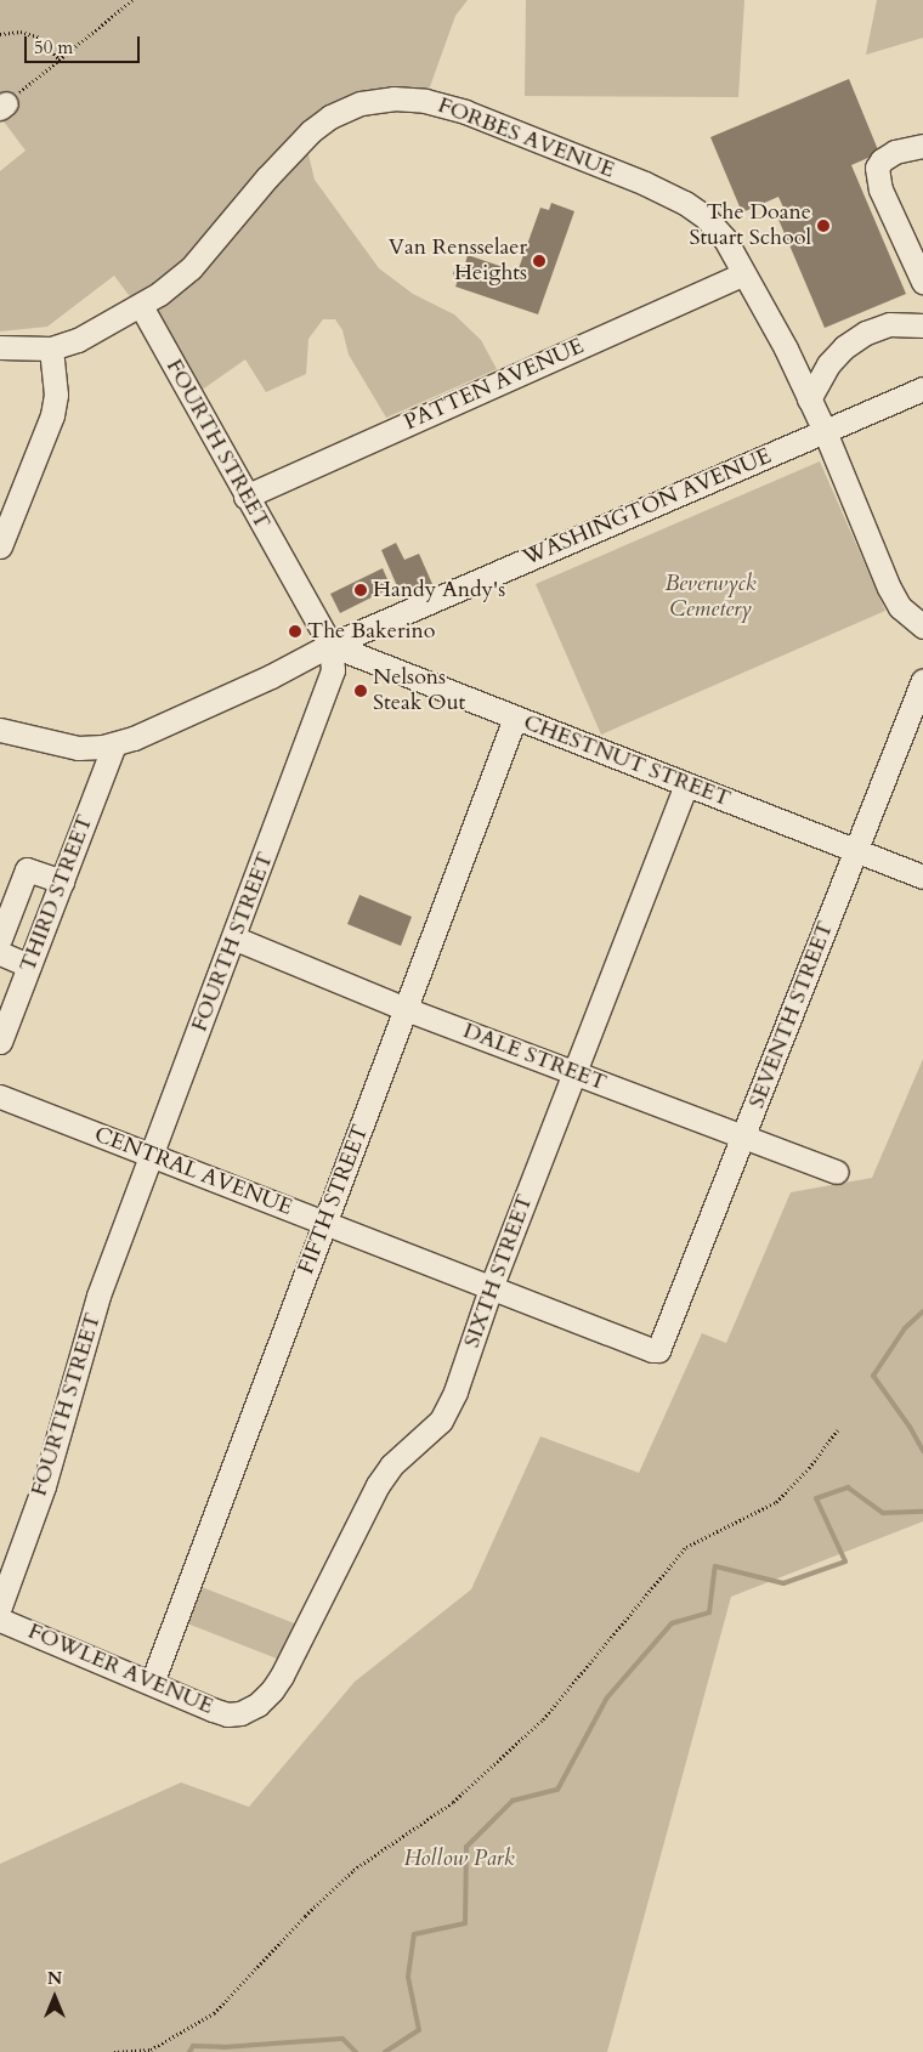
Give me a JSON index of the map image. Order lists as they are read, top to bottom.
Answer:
{
  "streets": {
    "street": [
      "FORBES AVENUE",
      "PATTEN AVENUE",
      "FOURTH STREET",
      "WASHINGTON AVENUE",
      "CHESTNUT STREET",
      "THIRD STREET",
      "SEVENTH STREET",
      "DALE STREET",
      "CENTRAL AVENUE",
      "FIFTH STREET",
      "SIXTH STREET",
      "FOWLER AVENUE"
    ]
  },
  "crossings": [
    ["FORBES AVENUE", "PATTEN AVENUE"],
    ["FORBES AVENUE", "FOURTH STREET"],
    ["FORBES AVENUE", "WASHINGTON AVENUE"],
    ["PATTEN AVENUE", "FOURTH STREET"],
    ["FOURTH STREET", "WASHINGTON AVENUE"],
    ["FOURTH STREET", "CHESTNUT STREET"],
    ["FOURTH STREET", "DALE STREET"],
    ["FOURTH STREET", "CENTRAL AVENUE"],
    ["WASHINGTON AVENUE", "CHESTNUT STREET"],
    ["WASHINGTON AVENUE", "THIRD STREET"],
    ["CHESTNUT STREET", "SEVENTH STREET"],
    ["CHESTNUT STREET", "FIFTH STREET"],
    ["CHESTNUT STREET", "SIXTH STREET"],
    ["SEVENTH STREET", "DALE STREET"],
    ["SEVENTH STREET", "CENTRAL AVENUE"],
    ["DALE STREET", "FIFTH STREET"],
    ["DALE STREET", "SIXTH STREET"],
    ["CENTRAL AVENUE", "FIFTH STREET"],
    ["CENTRAL AVENUE", "SIXTH STREET"],
    ["FIFTH STREET", "FOWLER AVENUE"],
    ["SIXTH STREET", "FOWLER AVENUE"]
  ],
  "parks": ["Beverwyck Cemetery", "Hollow Park"],
  "places": [
    "The Doane Stuart School",
    "Van Rensselaer Heights",
    "Handy Andy's",
    "The Bakerino",
    "Nelsons Steak Out"
  ],
  "scale_bar": "50 m",
  "north": "top"
}
